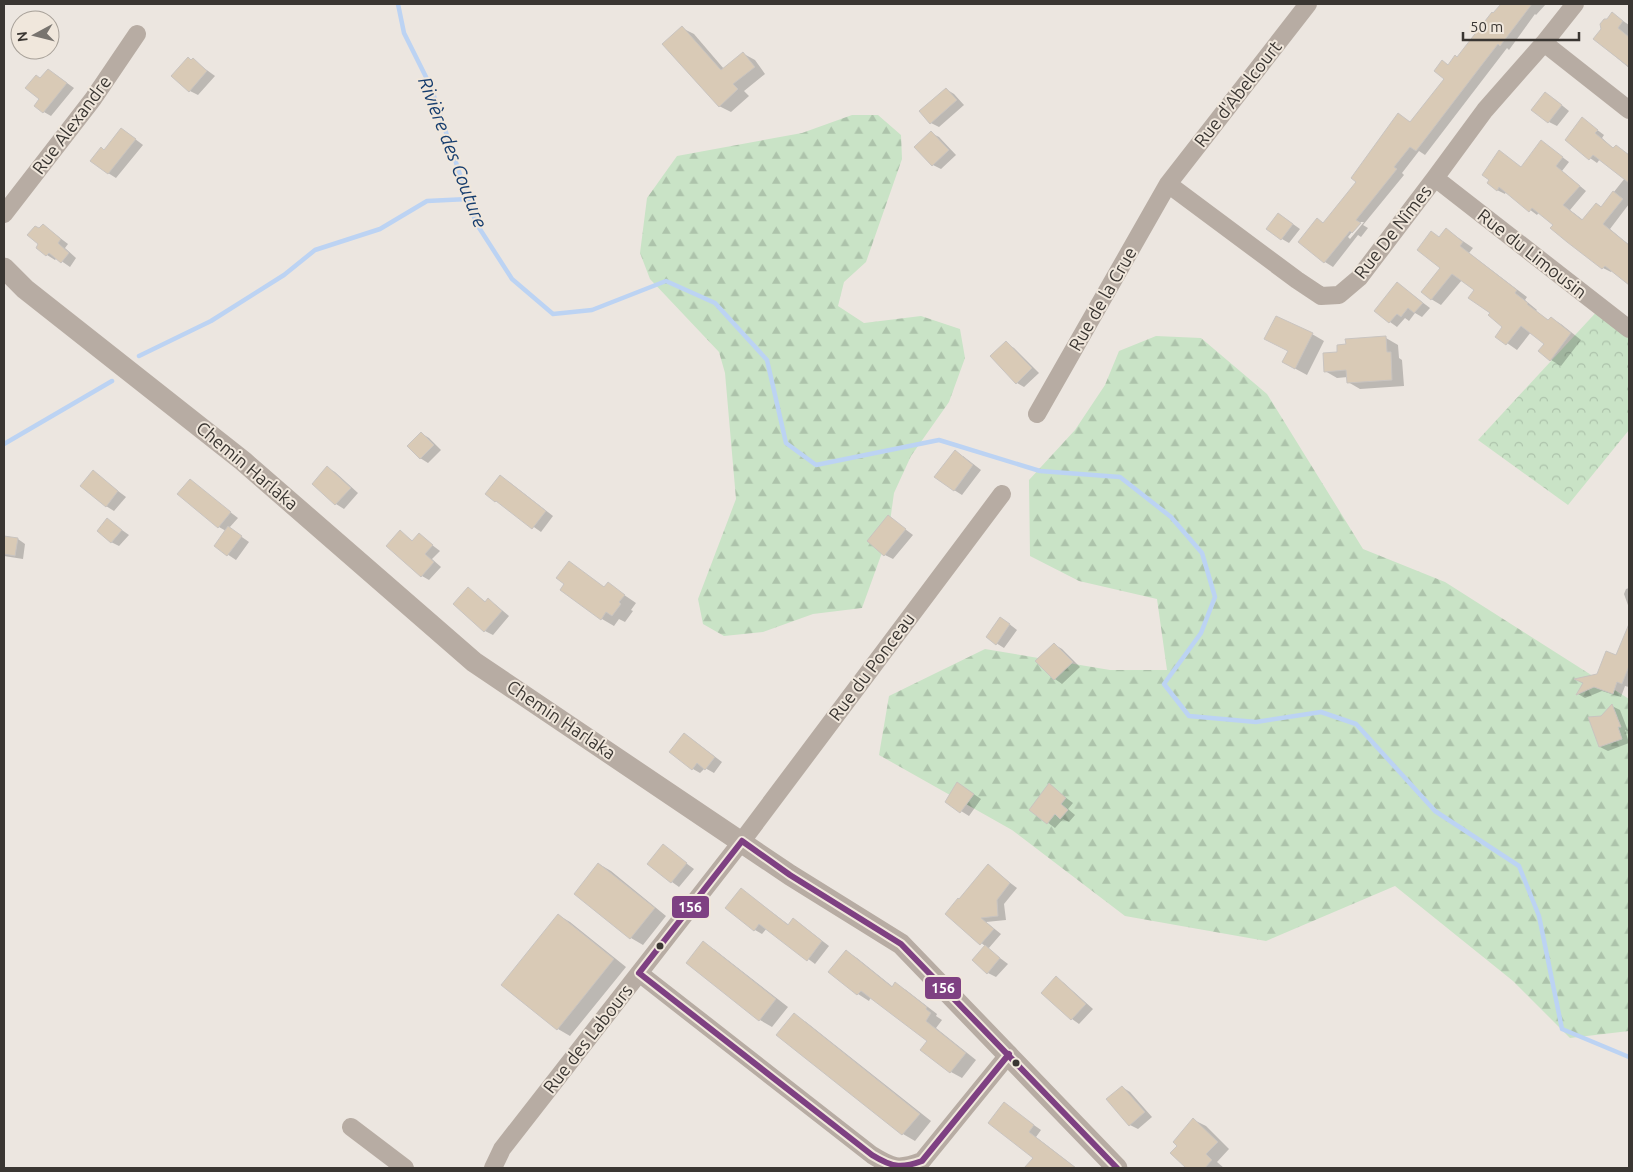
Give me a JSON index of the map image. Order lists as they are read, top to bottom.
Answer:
{
  "streets": {
    "street": [
      "Rue d'Abelcourt",
      "Rue Alexandre",
      "Rue De Nîmes",
      "Rue du Limousin",
      "Rue de la Crue",
      "Chemin Harlaka",
      "Rue du Ponceau",
      "Rue des Labours"
    ]
  },
  "crossings": [
    ["Rue d'Abelcourt", "Rue De Nîmes"],
    ["Rue d'Abelcourt", "Rue de la Crue"],
    ["Rue De Nîmes", "Rue du Limousin"],
    ["Rue De Nîmes", "Rue de la Crue"],
    ["Chemin Harlaka", "Rue du Ponceau"],
    ["Chemin Harlaka", "Rue des Labours"],
    ["Rue du Ponceau", "Rue des Labours"]
  ],
  "water": ["Rivière des Couture"],
  "lines": ["transit line 156"],
  "scale_bar": "50 m",
  "north": "left"
}
